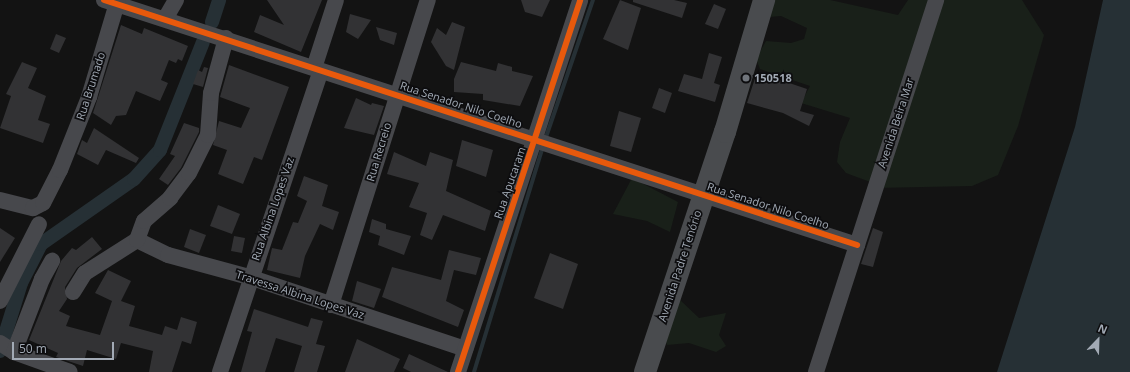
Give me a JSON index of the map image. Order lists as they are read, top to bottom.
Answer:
{
  "streets": {
    "main road": ["Avenida Padre Tenório"],
    "street": [
      "Rua Brumado",
      "Rua Senador Nilo Coelho",
      "Avenida Beira Mar",
      "Rua Recreio",
      "Rua Apucaram",
      "Rua Albina Lopes Vaz",
      "Travessa Albina Lopes Vaz"
    ]
  },
  "crossings": [
    ["Rua Brumado", "Rua Senador Nilo Coelho"],
    ["Rua Senador Nilo Coelho", "Avenida Beira Mar"],
    ["Rua Senador Nilo Coelho", "Rua Recreio"],
    ["Rua Senador Nilo Coelho", "Rua Apucaram"],
    ["Rua Senador Nilo Coelho", "Rua Albina Lopes Vaz"],
    ["Rua Senador Nilo Coelho", "Avenida Padre Tenório"],
    ["Rua Recreio", "Travessa Albina Lopes Vaz"],
    ["Rua Apucaram", "Travessa Albina Lopes Vaz"],
    ["Rua Albina Lopes Vaz", "Travessa Albina Lopes Vaz"]
  ],
  "places": ["150518"],
  "scale_bar": "50 m",
  "north": "top right"
}
